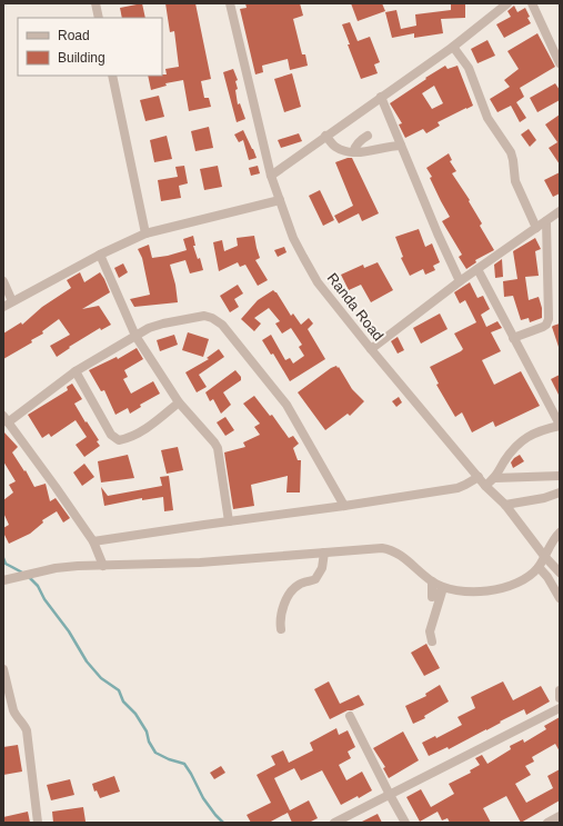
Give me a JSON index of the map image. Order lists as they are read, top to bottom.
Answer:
{
  "streets": {
    "street": ["Randa Road"]
  },
  "legend": ["Road", "Building"]
}
